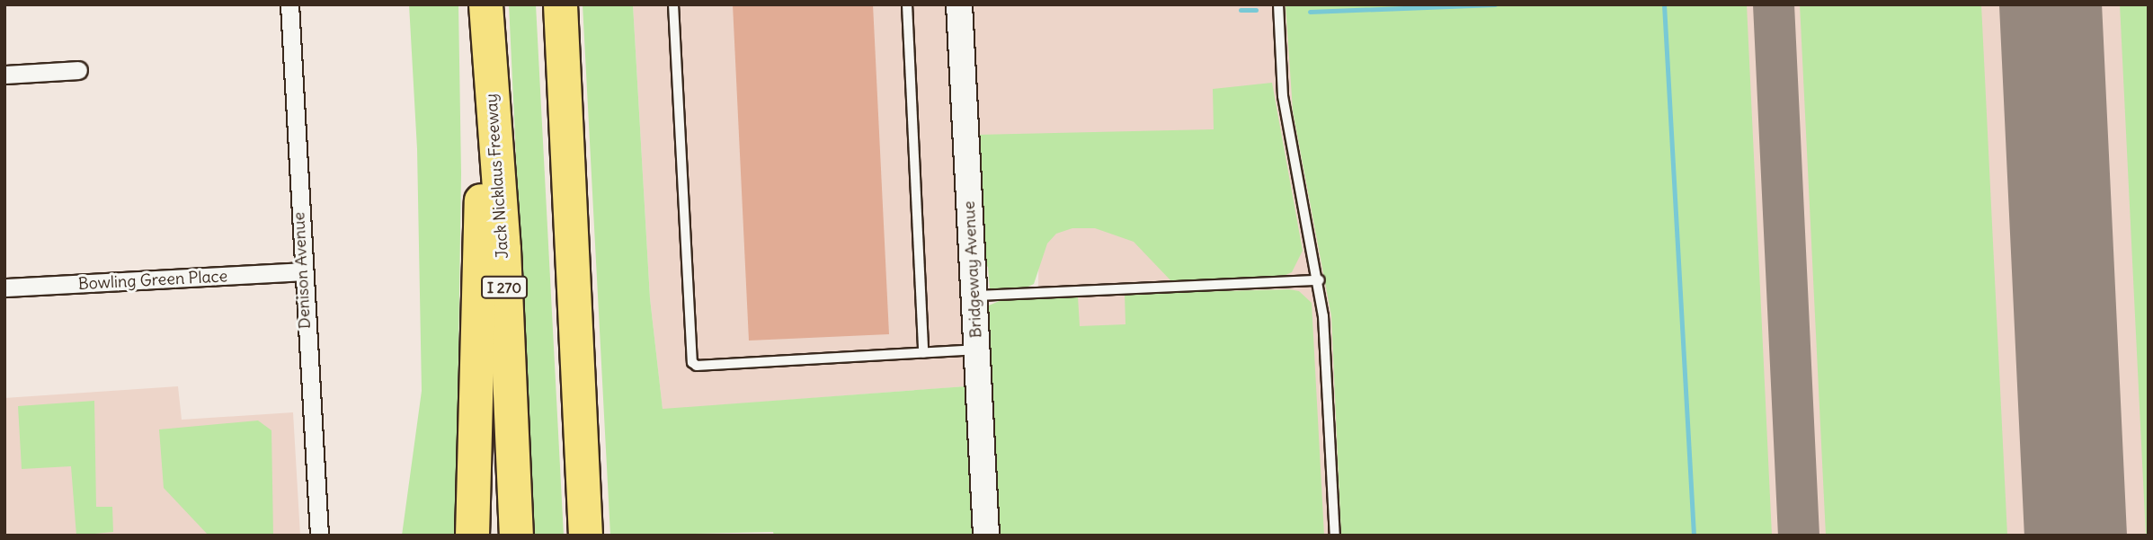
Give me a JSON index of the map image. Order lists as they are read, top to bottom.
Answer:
{
  "streets": {
    "highway": ["Jack Nicklaus Freeway", "I 270"],
    "street": ["Bridgeway Avenue", "Denison Avenue", "Bowling Green Place"]
  },
  "crossings": [
    ["Denison Avenue", "Bowling Green Place"]
  ]
}
